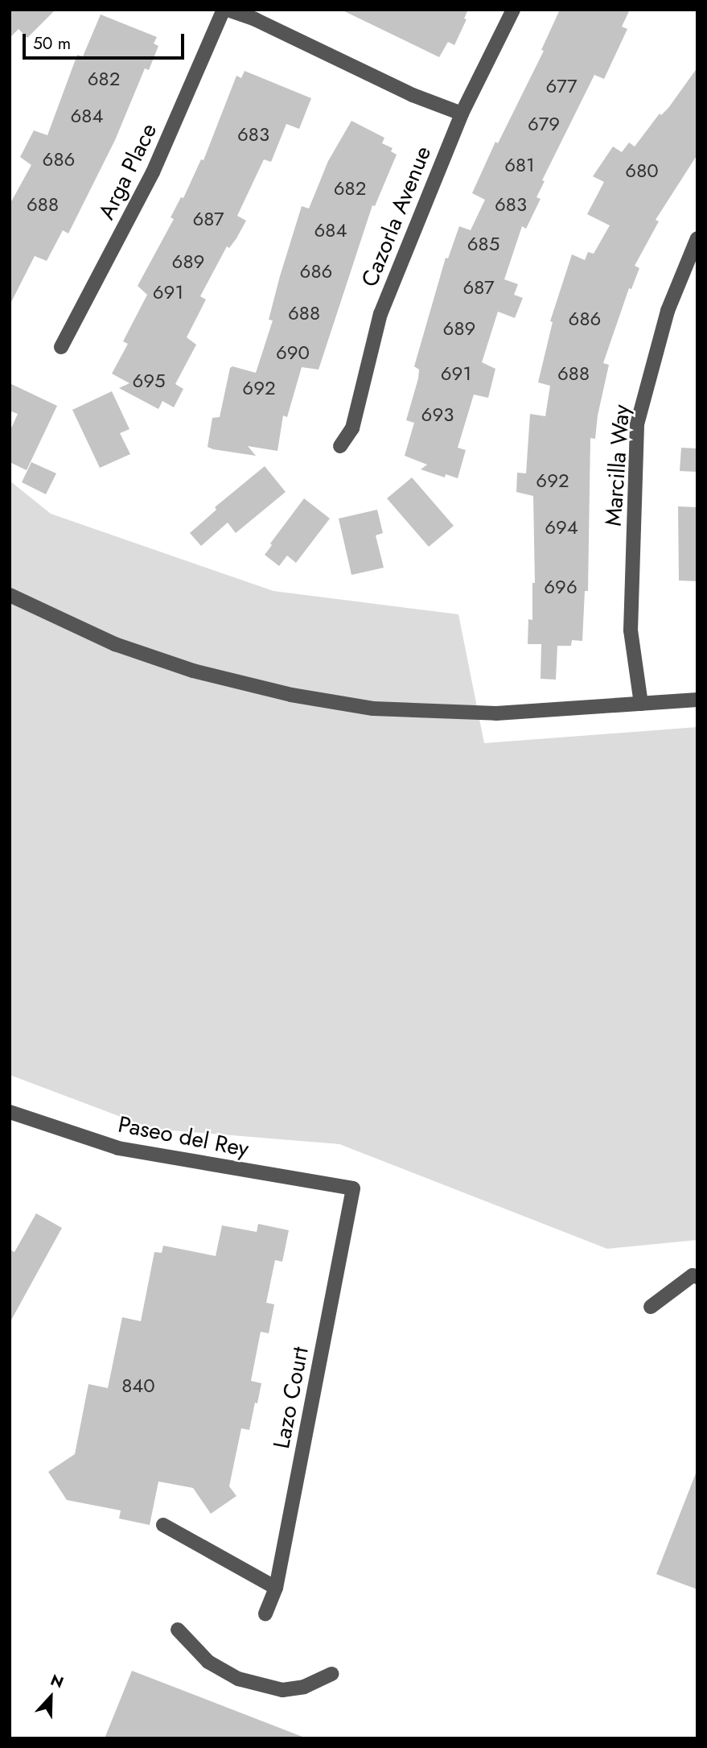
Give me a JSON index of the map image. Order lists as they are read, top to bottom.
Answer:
{
  "streets": {
    "street": [
      "Arga Place",
      "Cazorla Avenue",
      "Marcilla Way",
      "Paseo del Rey",
      "Lazo Court"
    ]
  },
  "crossings": [
    ["Paseo del Rey", "Lazo Court"]
  ],
  "house_numbers": [
    "682",
    "677",
    "684",
    "679",
    "683",
    "686",
    "681",
    "680",
    "682",
    "688",
    "683",
    "687",
    "684",
    "685",
    "689",
    "686",
    "687",
    "691",
    "688",
    "686",
    "689",
    "690",
    "691",
    "688",
    "695",
    "692",
    "693",
    "692",
    "694",
    "696",
    "840"
  ],
  "scale_bar": "50 m",
  "north": "top"
}
